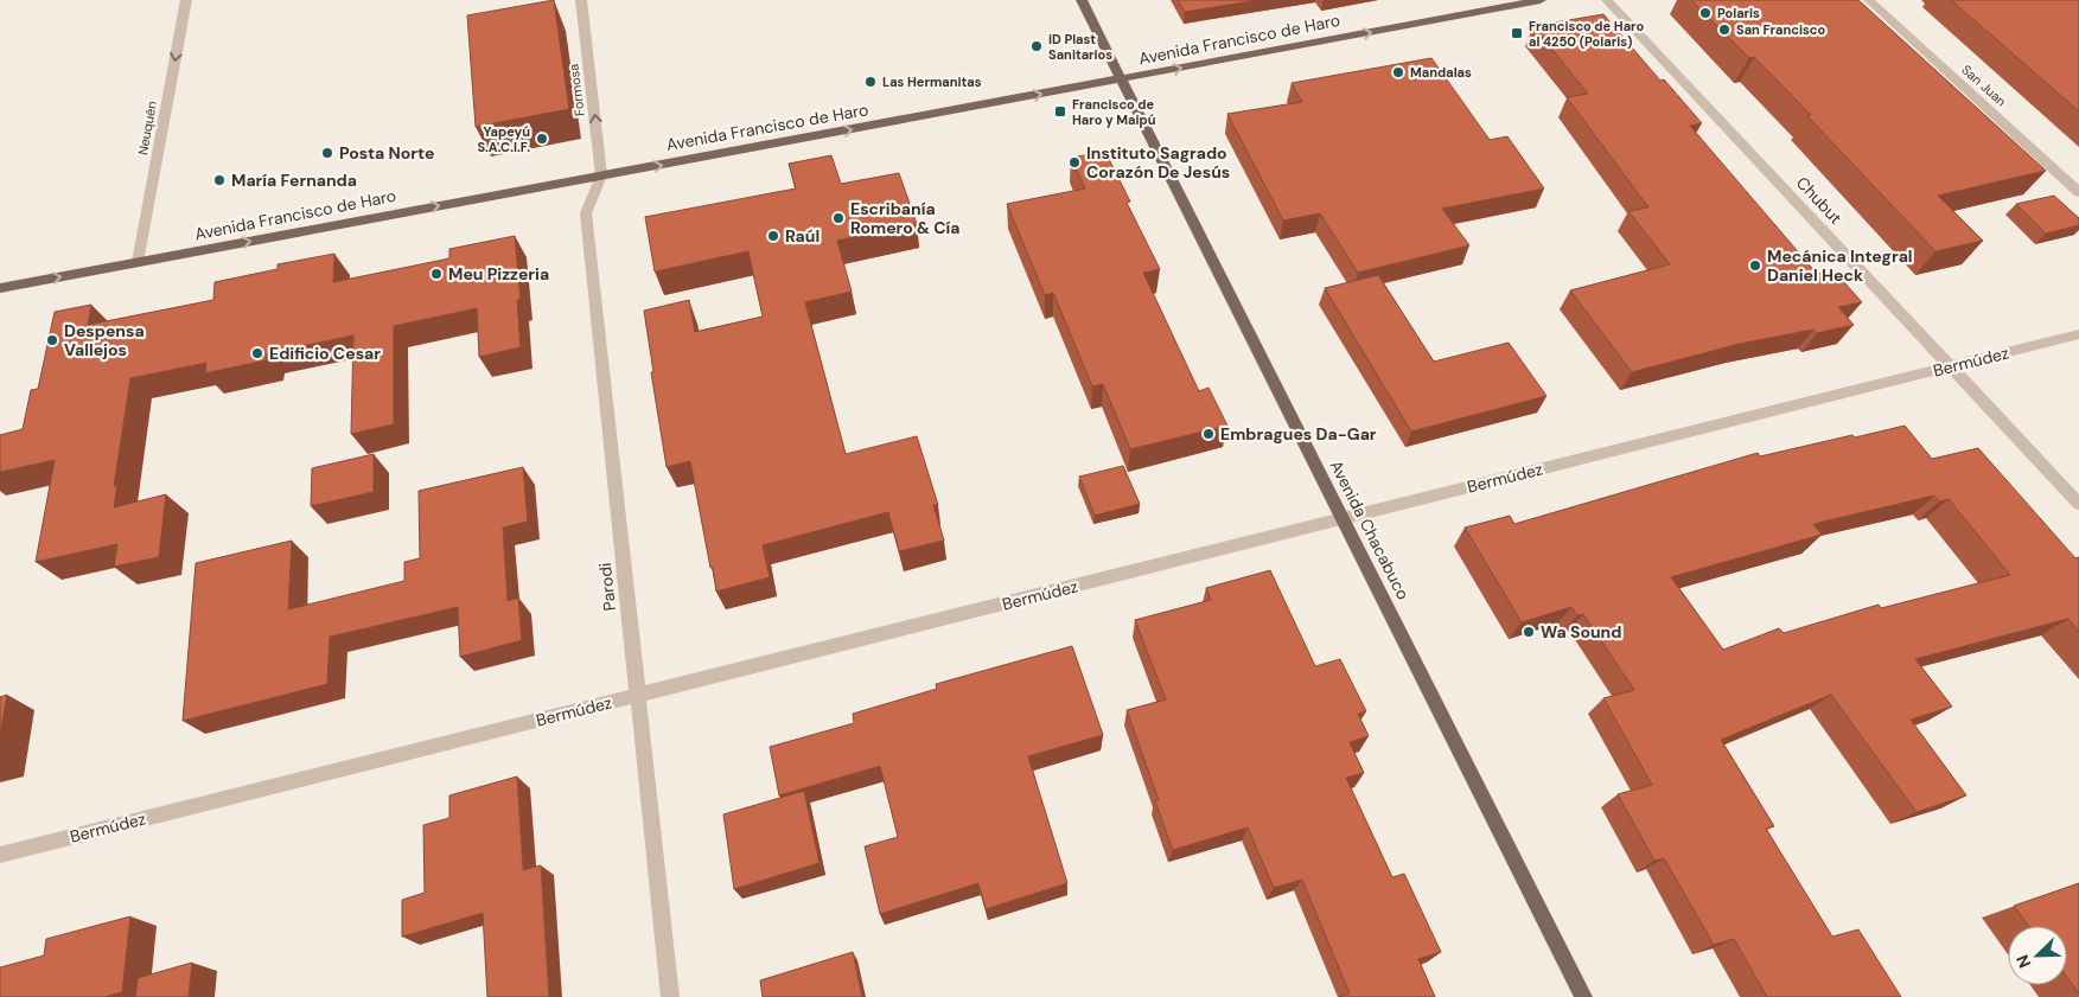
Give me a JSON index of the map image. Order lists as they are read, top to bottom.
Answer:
{
  "streets": {
    "main road": ["Avenida Francisco de Haro", "Avenida Chacabuco"],
    "street": [
      "San Juan",
      "Formosa",
      "Neuquén",
      "Chubut",
      "Bermúdez",
      "Parodi"
    ]
  },
  "crossings": [
    ["Avenida Francisco de Haro", "Formosa"],
    ["Avenida Francisco de Haro", "Neuquén"],
    ["Avenida Francisco de Haro", "Avenida Chacabuco"],
    ["Avenida Francisco de Haro", "Parodi"],
    ["Formosa", "Parodi"],
    ["Chubut", "Bermúdez"],
    ["Bermúdez", "Avenida Chacabuco"],
    ["Bermúdez", "Parodi"]
  ],
  "one_way": ["Avenida Francisco de Haro", "Formosa", "Neuquén"],
  "places": {
    "other": [
      "Polaris",
      "San Francisco",
      "iD Plast Sanitarios",
      "Mandalas",
      "Las Hermanitas",
      "Yapeyú S.A.C.I.F.",
      "Posta Norte",
      "Instituto Sagrado Corazón De Jesús",
      "María Fernanda",
      "Escribanía Romero & Cía",
      "Raúl",
      "Mecánica Integral Daniel Heck",
      "Meu Pizzeria",
      "Despensa Vallejos",
      "Edificio Cesar",
      "Embragues Da-Gar",
      "Wa Sound"
    ],
    "transit": ["Francisco de Haro al 4250 (Polaris)", "Francisco de Haro y Maipú"]
  },
  "north": "bottom left"
}
